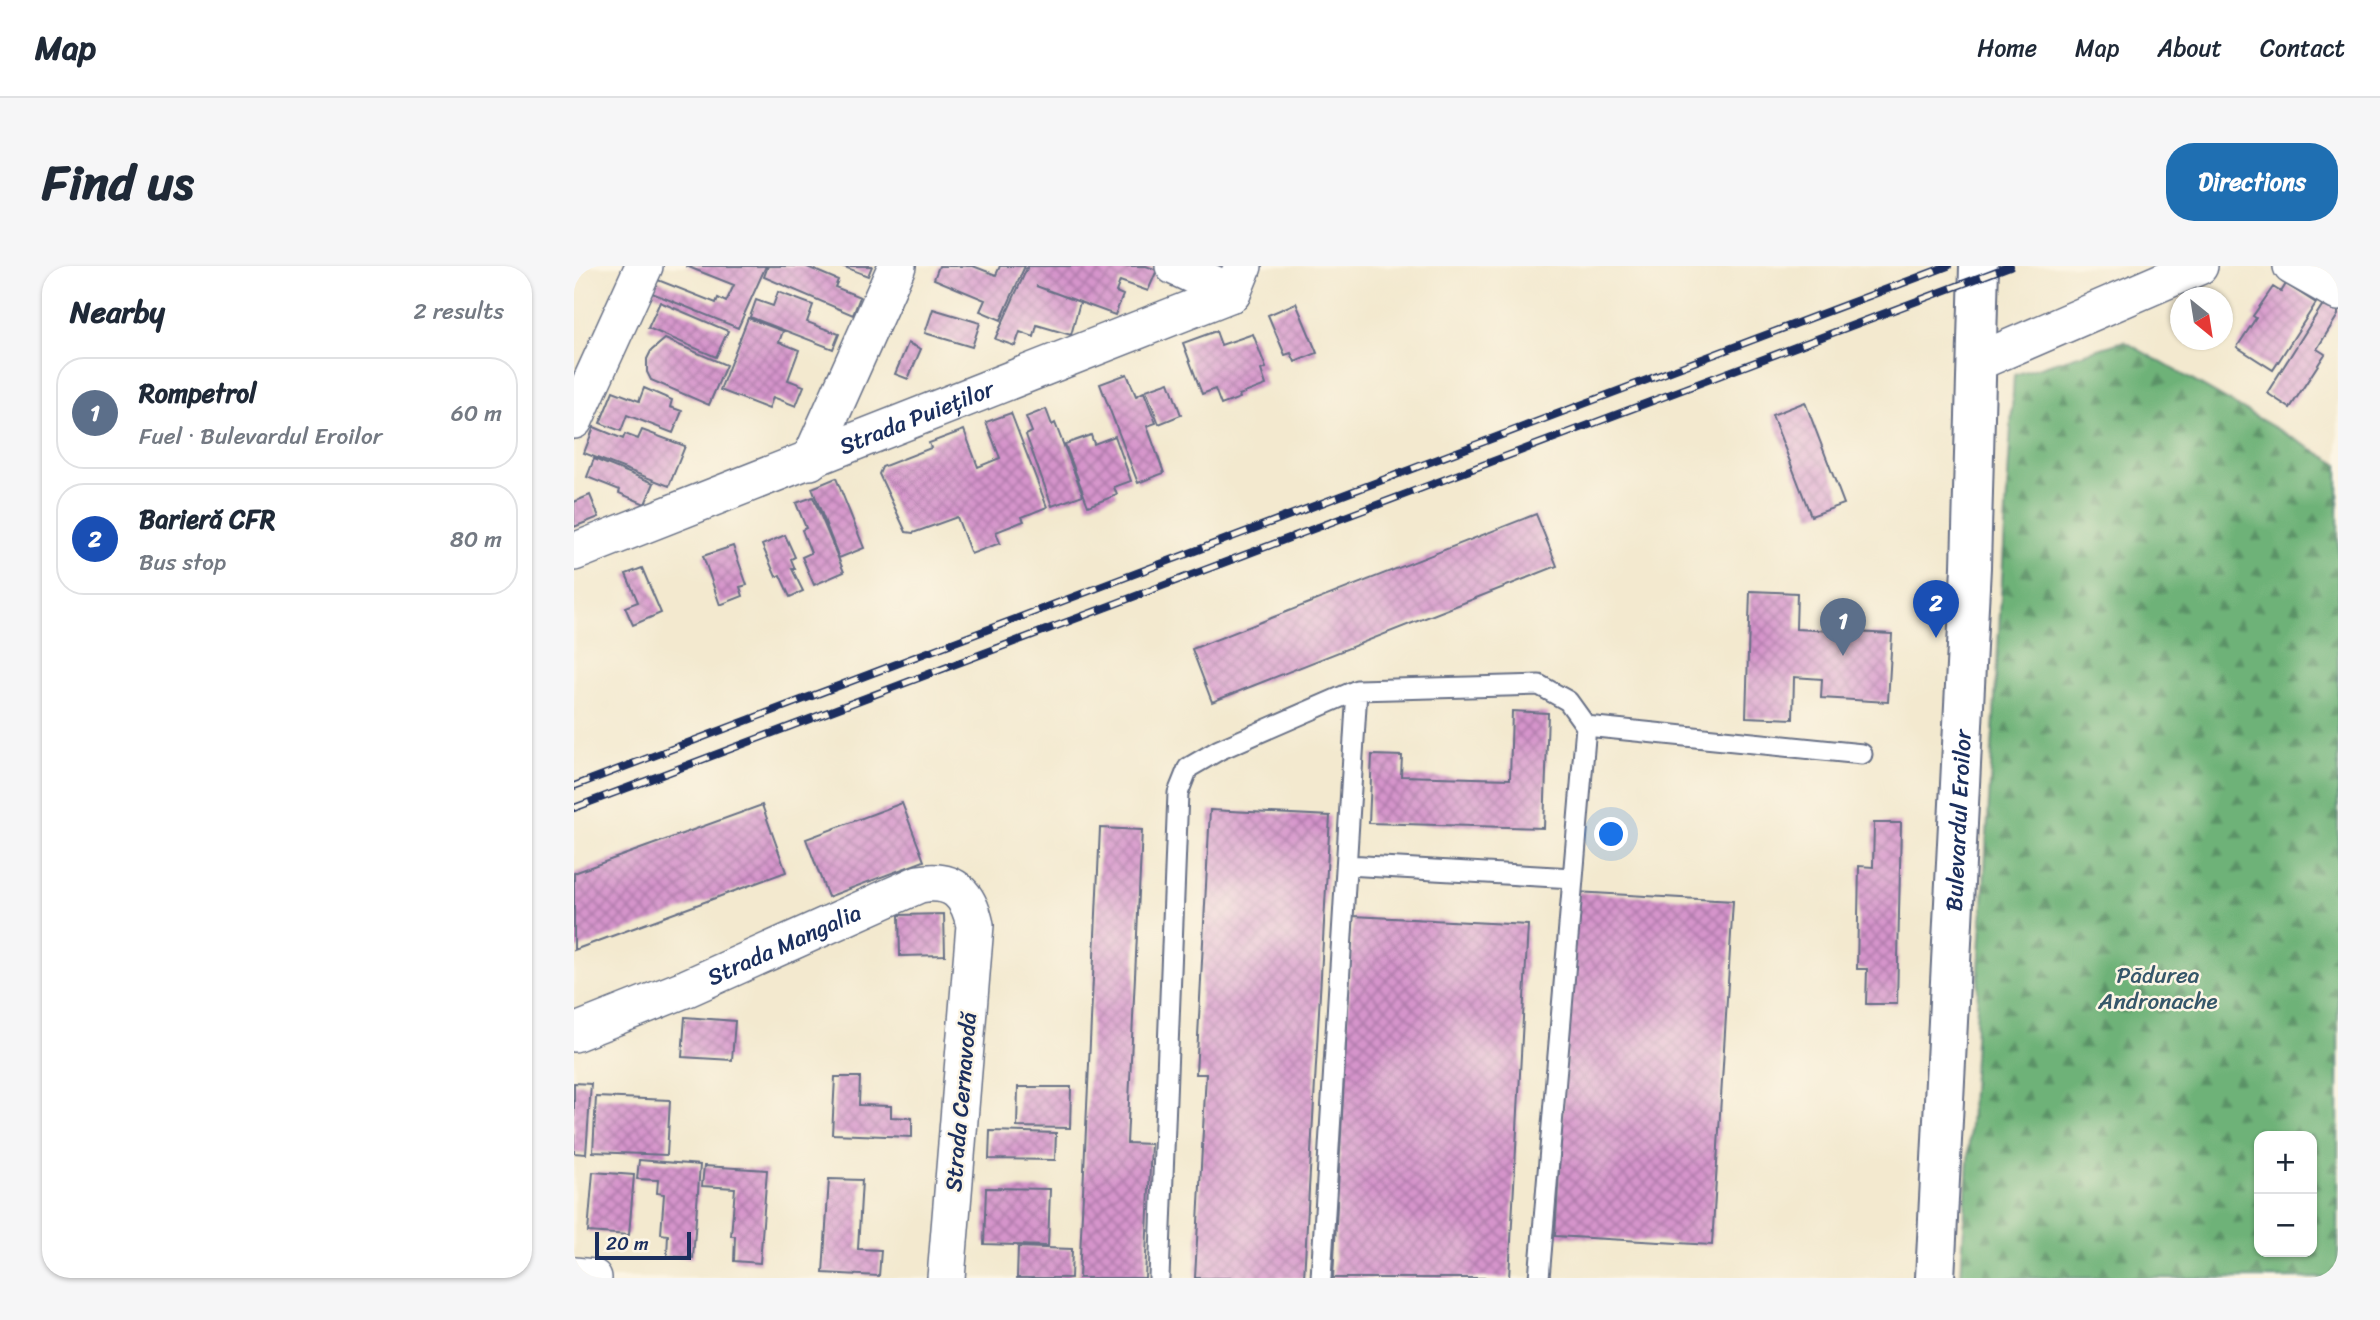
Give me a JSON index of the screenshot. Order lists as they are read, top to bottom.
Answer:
{
  "streets": {
    "main road": ["Bulevardul Eroilor"],
    "street": ["Strada Puieților", "Strada Mangalia", "Strada Cernavodă"]
  },
  "crossings": [
    ["Strada Mangalia", "Strada Cernavodă"]
  ],
  "parks": ["Pădurea Andronache"],
  "scale_bar": "20 m",
  "north": "bottom right",
  "page": {
    "header": "Map",
    "nav": [
      "Home",
      "Map",
      "About",
      "Contact"
    ],
    "title": "Find us",
    "buttons": "Directions",
    "heading": ["Nearby", "2 results"],
    "list": [
      {
        "mark": "1",
        "name": "Rompetrol",
        "note": "Fuel · Bulevardul Eroilor",
        "value": "60 m"
      },
      {
        "mark": "2",
        "name": "Barieră CFR",
        "note": "Bus stop",
        "value": "80 m"
      }
    ],
    "pins": ["2", "1"],
    "map_buttons": ["+", "−"],
    "scale": "20 m"
  }
}
